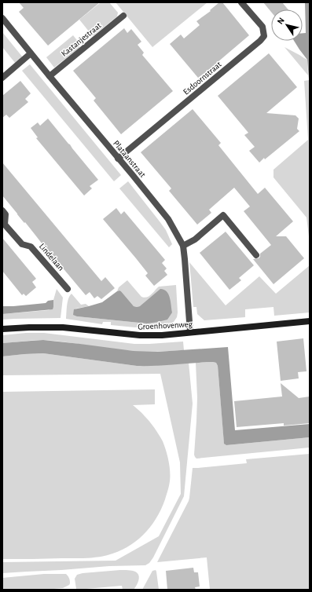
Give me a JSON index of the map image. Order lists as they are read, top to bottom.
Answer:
{
  "streets": {
    "street": [
      "Kastanjestraat",
      "Esdoornstraat",
      "Plataanstraat",
      "Lindelaan",
      "Groenhovenweg"
    ]
  },
  "crossings": [
    ["Kastanjestraat", "Plataanstraat"],
    ["Esdoornstraat", "Plataanstraat"],
    ["Plataanstraat", "Groenhovenweg"]
  ],
  "north": "top left"
}
